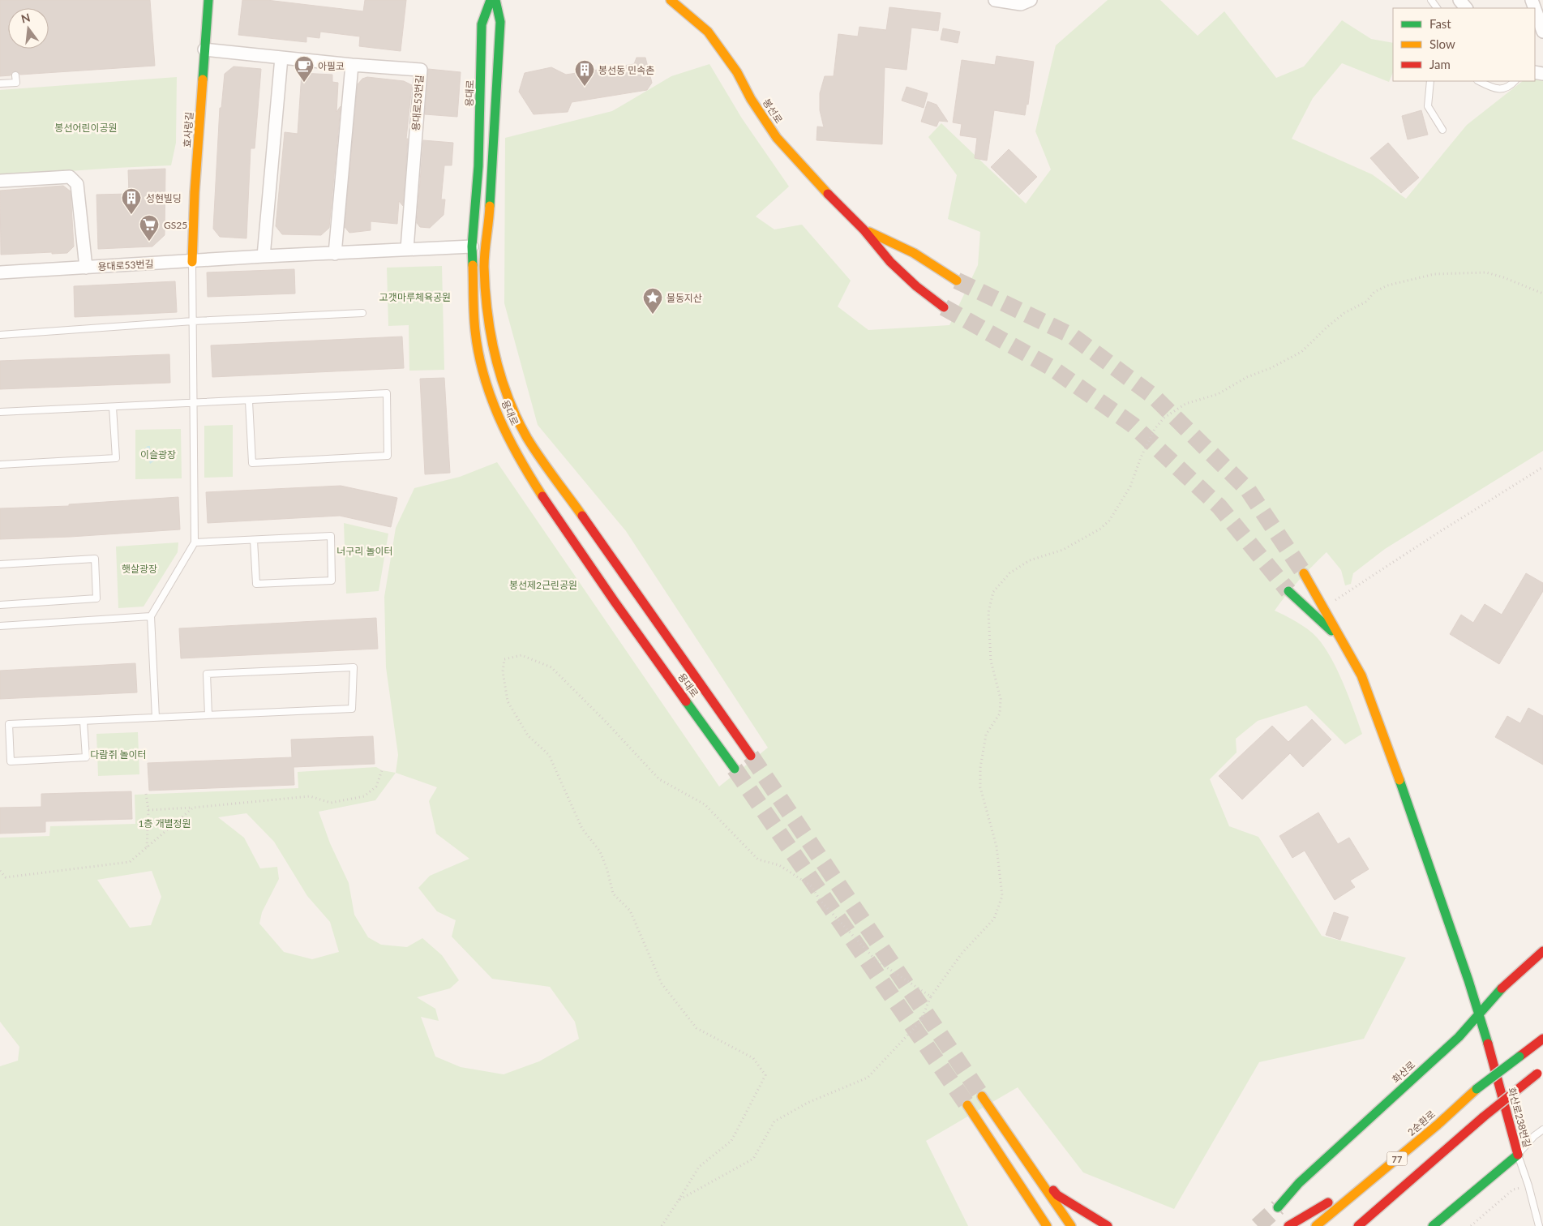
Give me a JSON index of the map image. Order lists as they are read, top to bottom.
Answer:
{
  "streets": {
    "main road": [
      "용대로",
      "봉선로",
      "효사랑길",
      "화산로",
      "화산로238번길",
      "2순환로",
      "77"
    ],
    "street": ["용대로53번길"]
  },
  "crossings": [
    ["용대로", "용대로53번길"],
    ["용대로53번길", "효사랑길"],
    ["화산로", "화산로238번길"]
  ],
  "parks": [
    "봉선어린이공원",
    "고갯마루체육공원",
    "이슬광장",
    "너구리 놀이터",
    "햇살광장",
    "봉선제2근린공원",
    "다람쥐 놀이터",
    "1층 개별정원"
  ],
  "places": {
    "cafe": ["아필코"],
    "building": ["봉선동 민속촌", "성현빌딩"],
    "supermarket": ["GS25"],
    "place": ["물동지산"]
  },
  "legend": ["Fast", "Slow", "Jam"],
  "north": "top"
}
